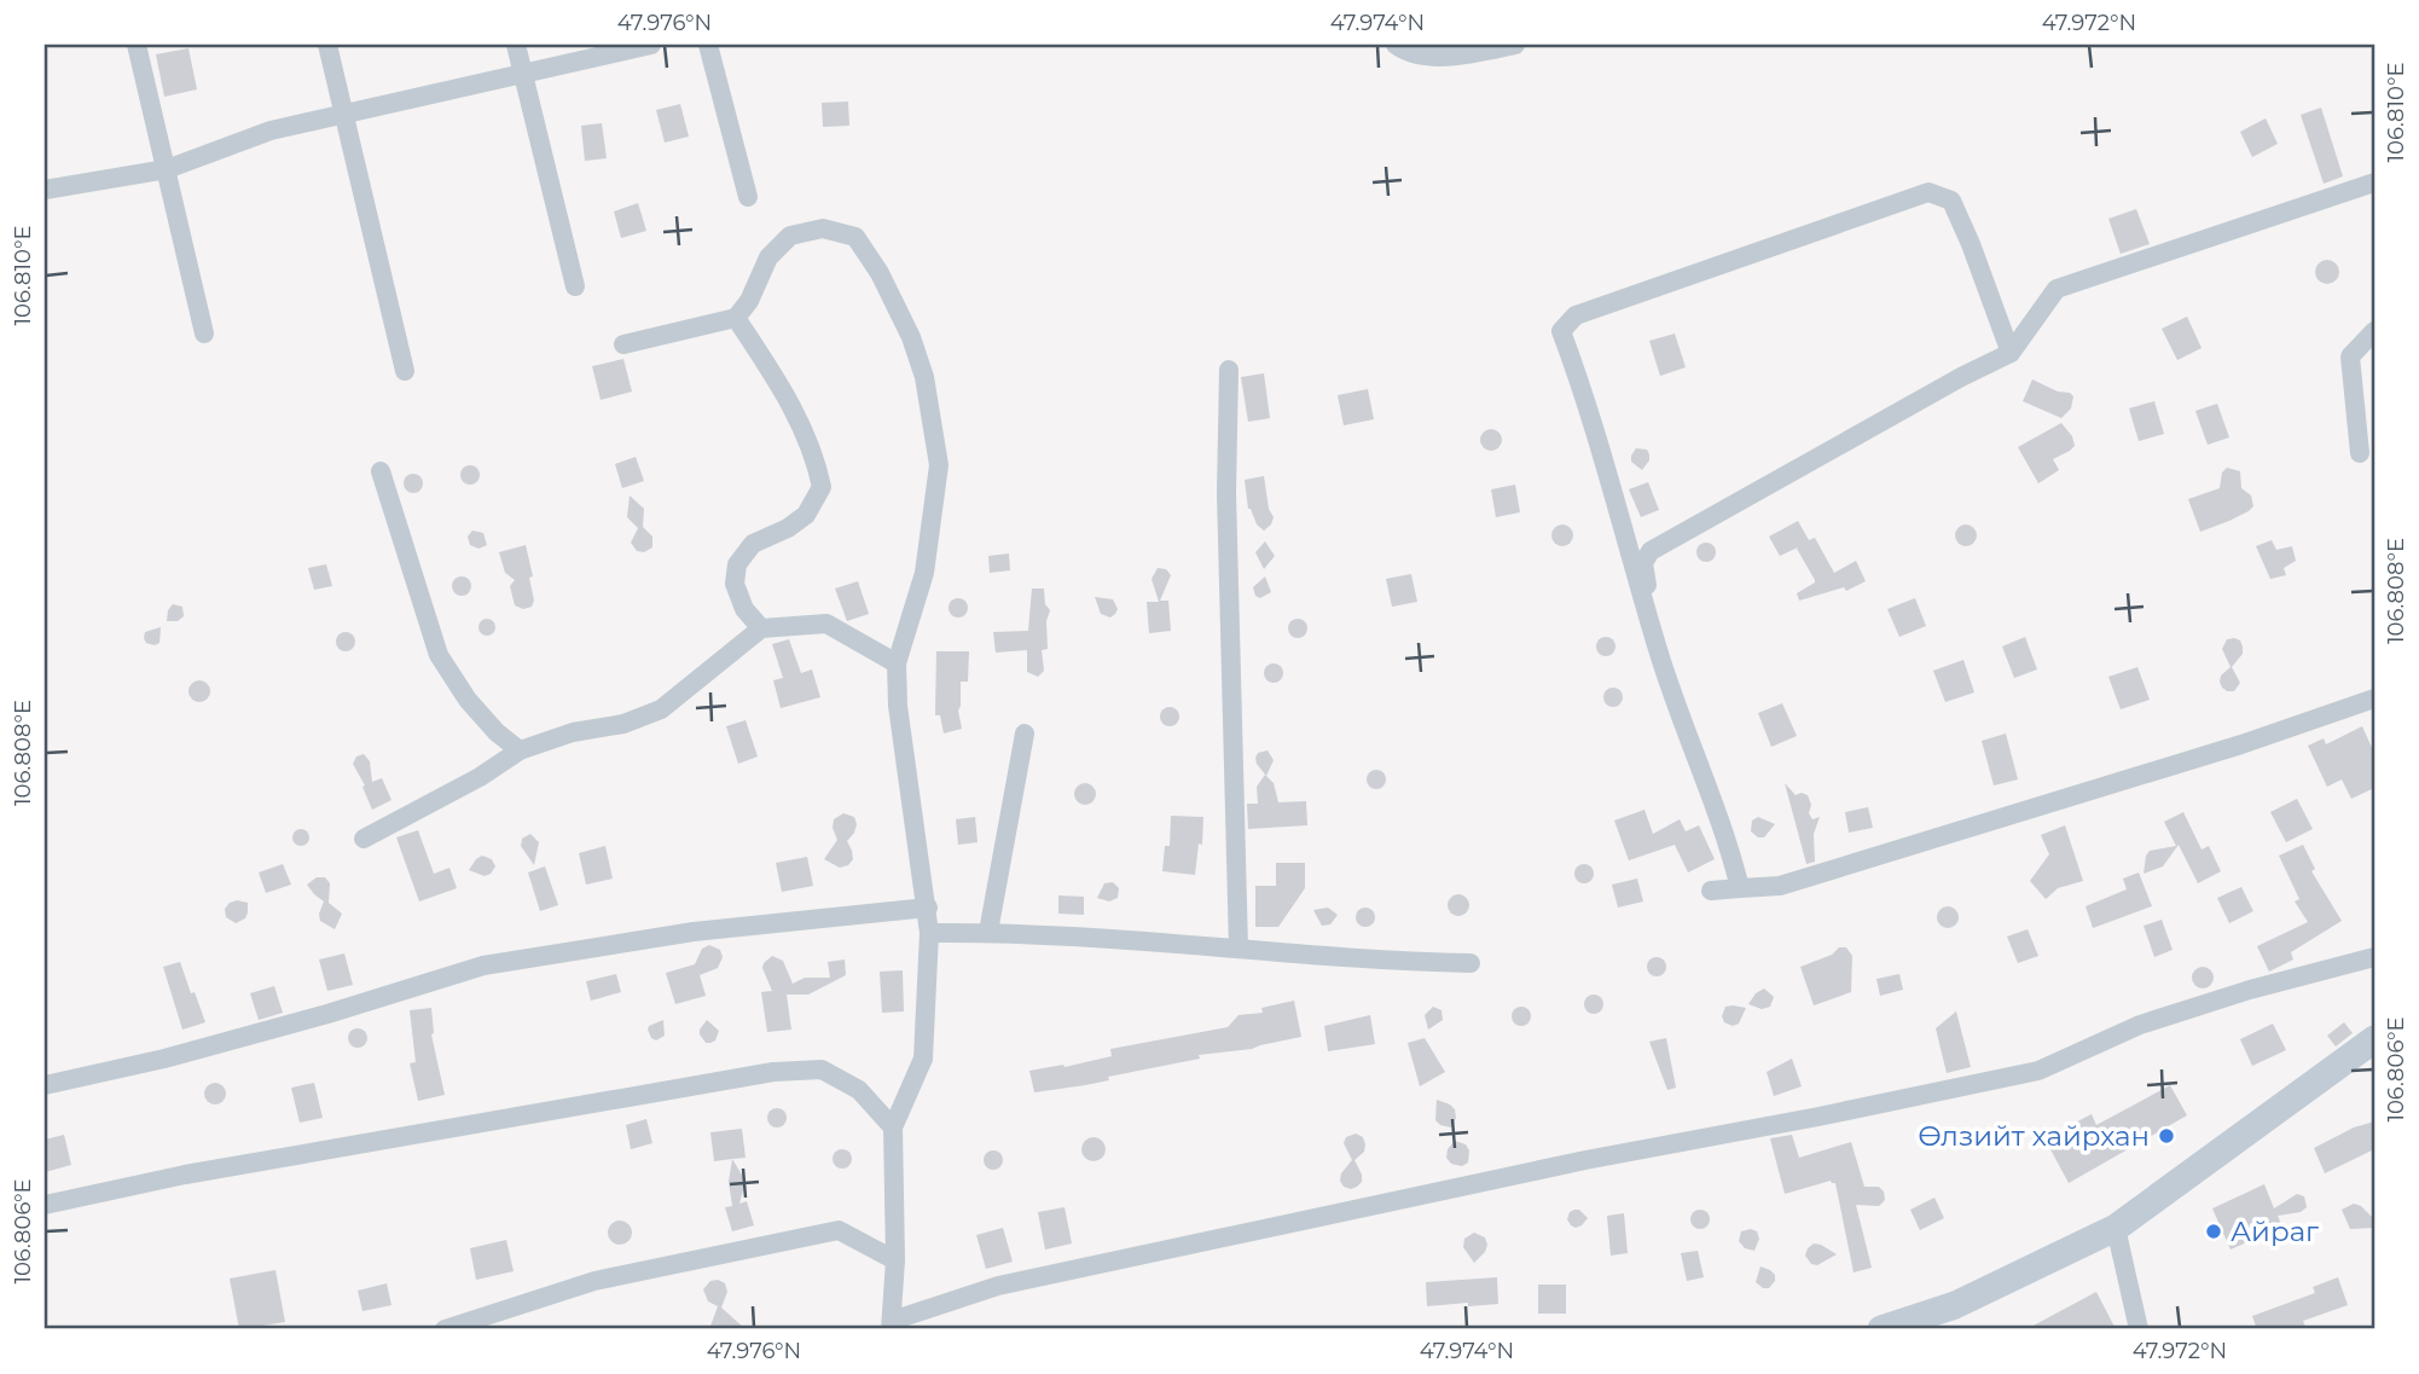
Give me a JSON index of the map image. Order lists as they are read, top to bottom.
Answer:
{
  "places": ["Өлзийт хайрхан", "Айраг"],
  "coordinates": [
    "47.976°N",
    "47.974°N",
    "47.972°N",
    "106.810°E",
    "106.808°E",
    "106.806°E"
  ]
}
